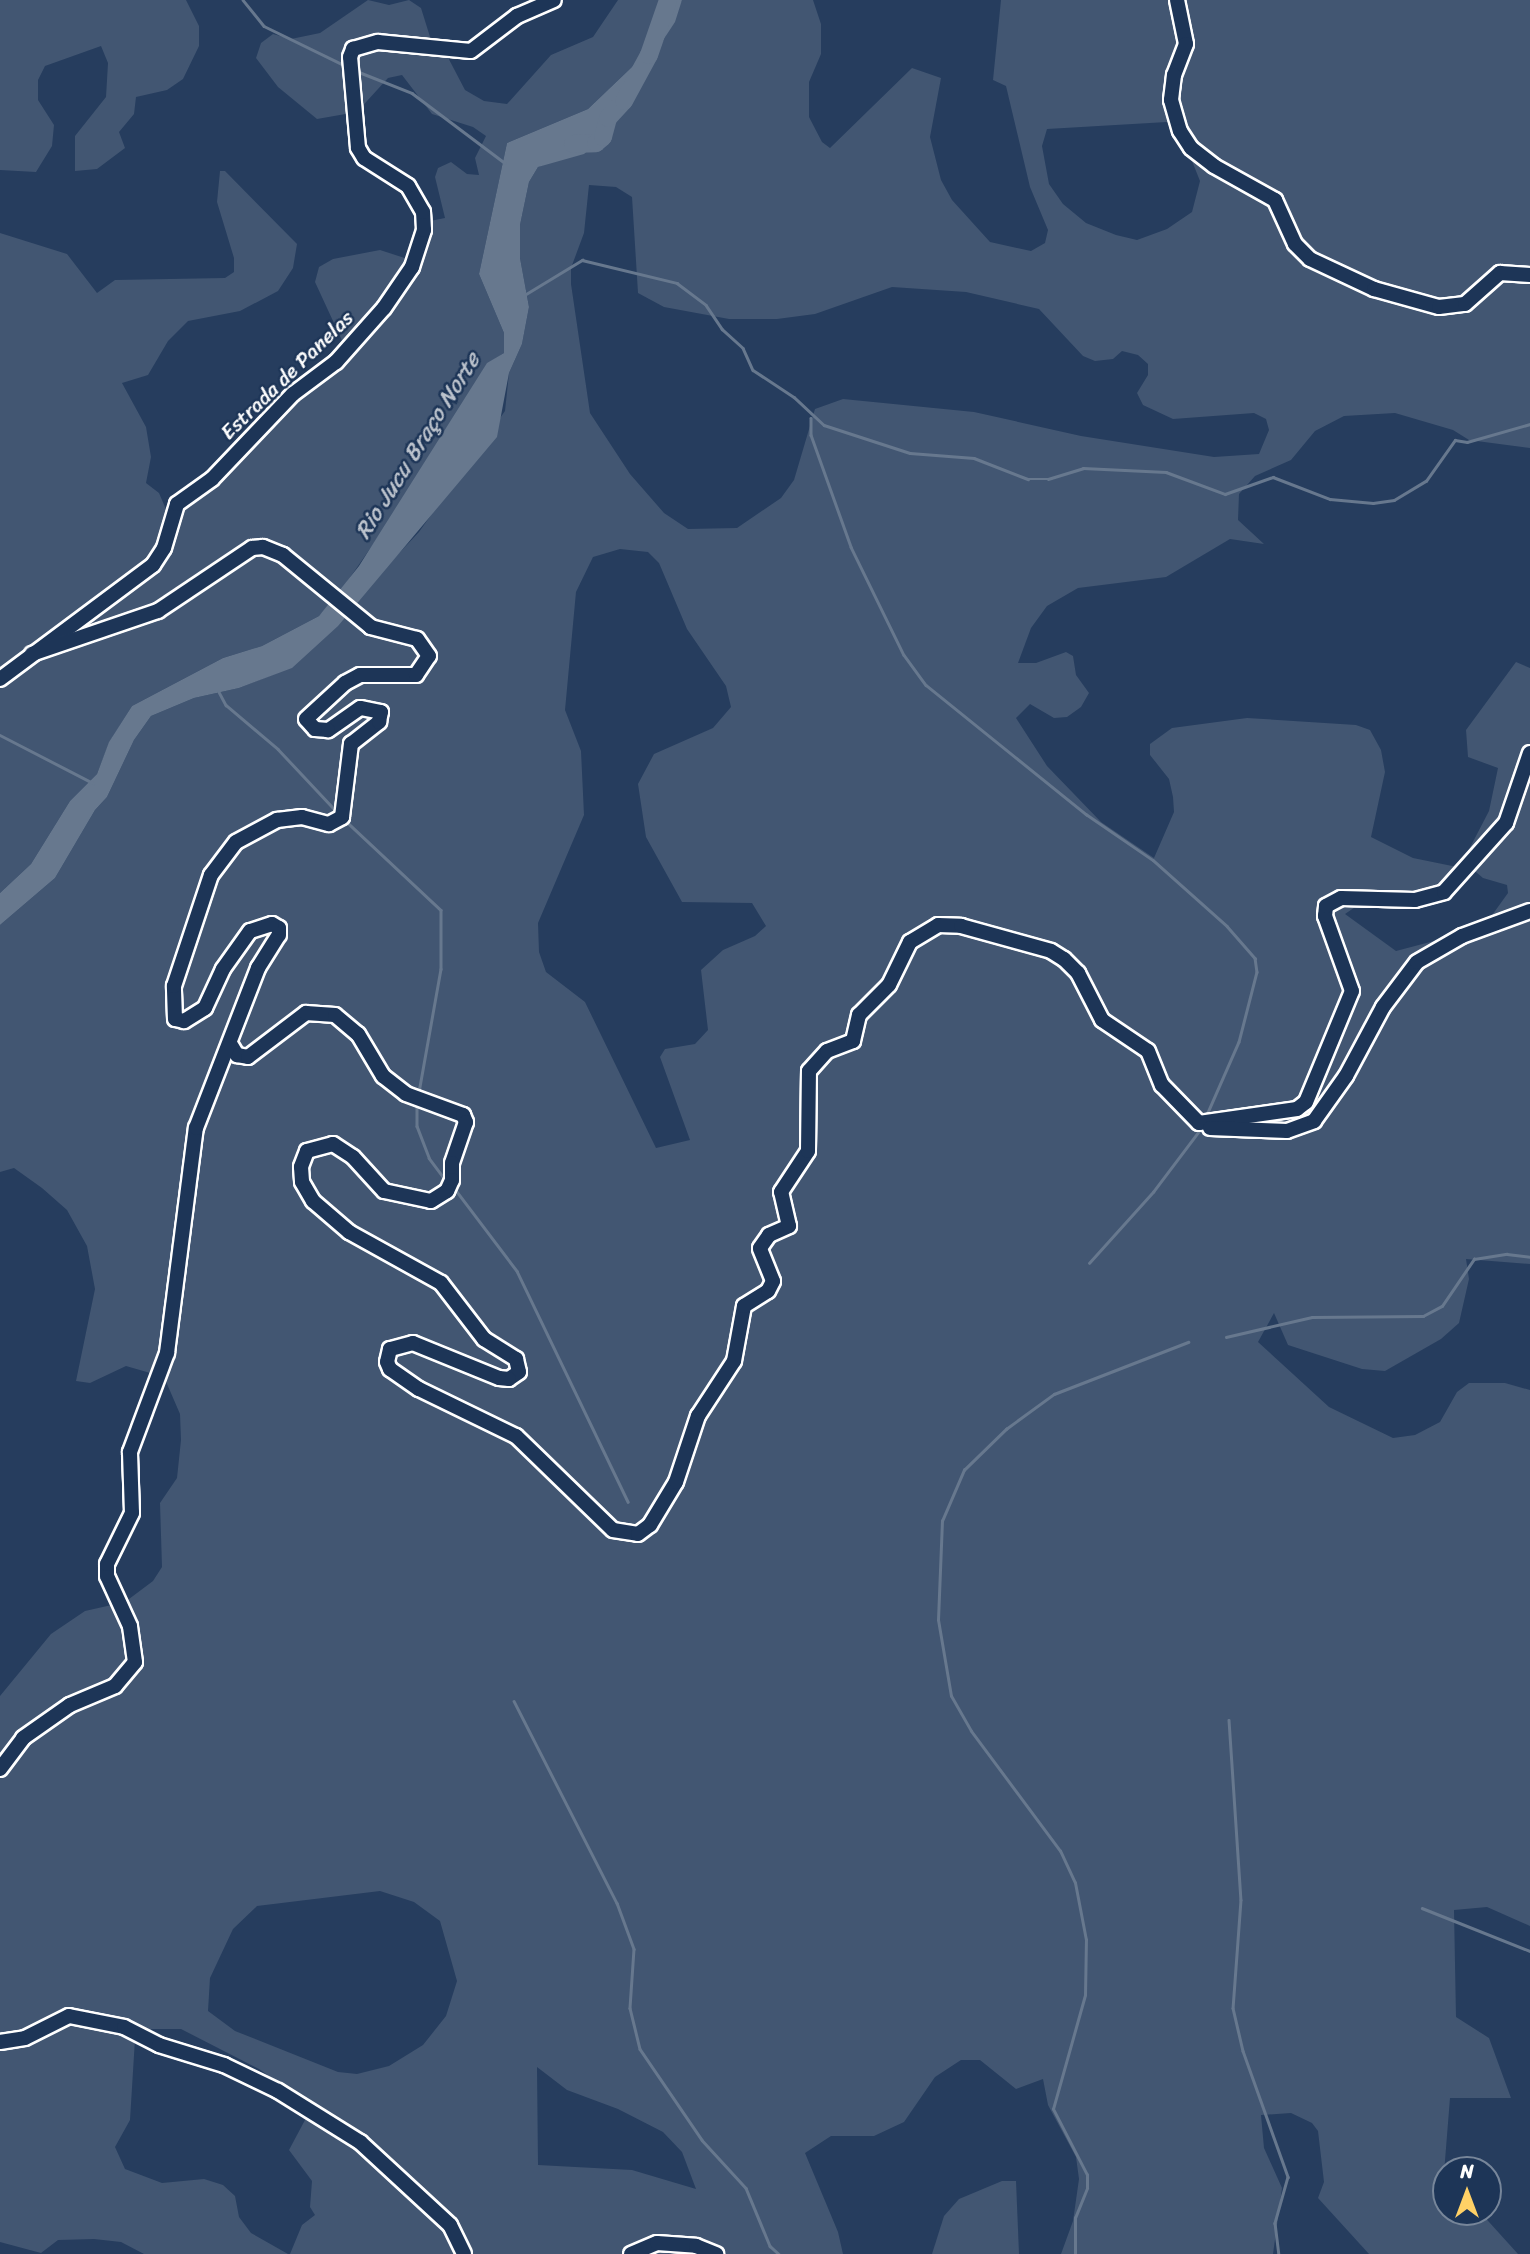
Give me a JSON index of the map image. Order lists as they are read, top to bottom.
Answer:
{
  "streets": {
    "street": ["Estrada de Panelas"]
  },
  "water": ["Rio Jucu Braço Norte"],
  "north": "top"
}
